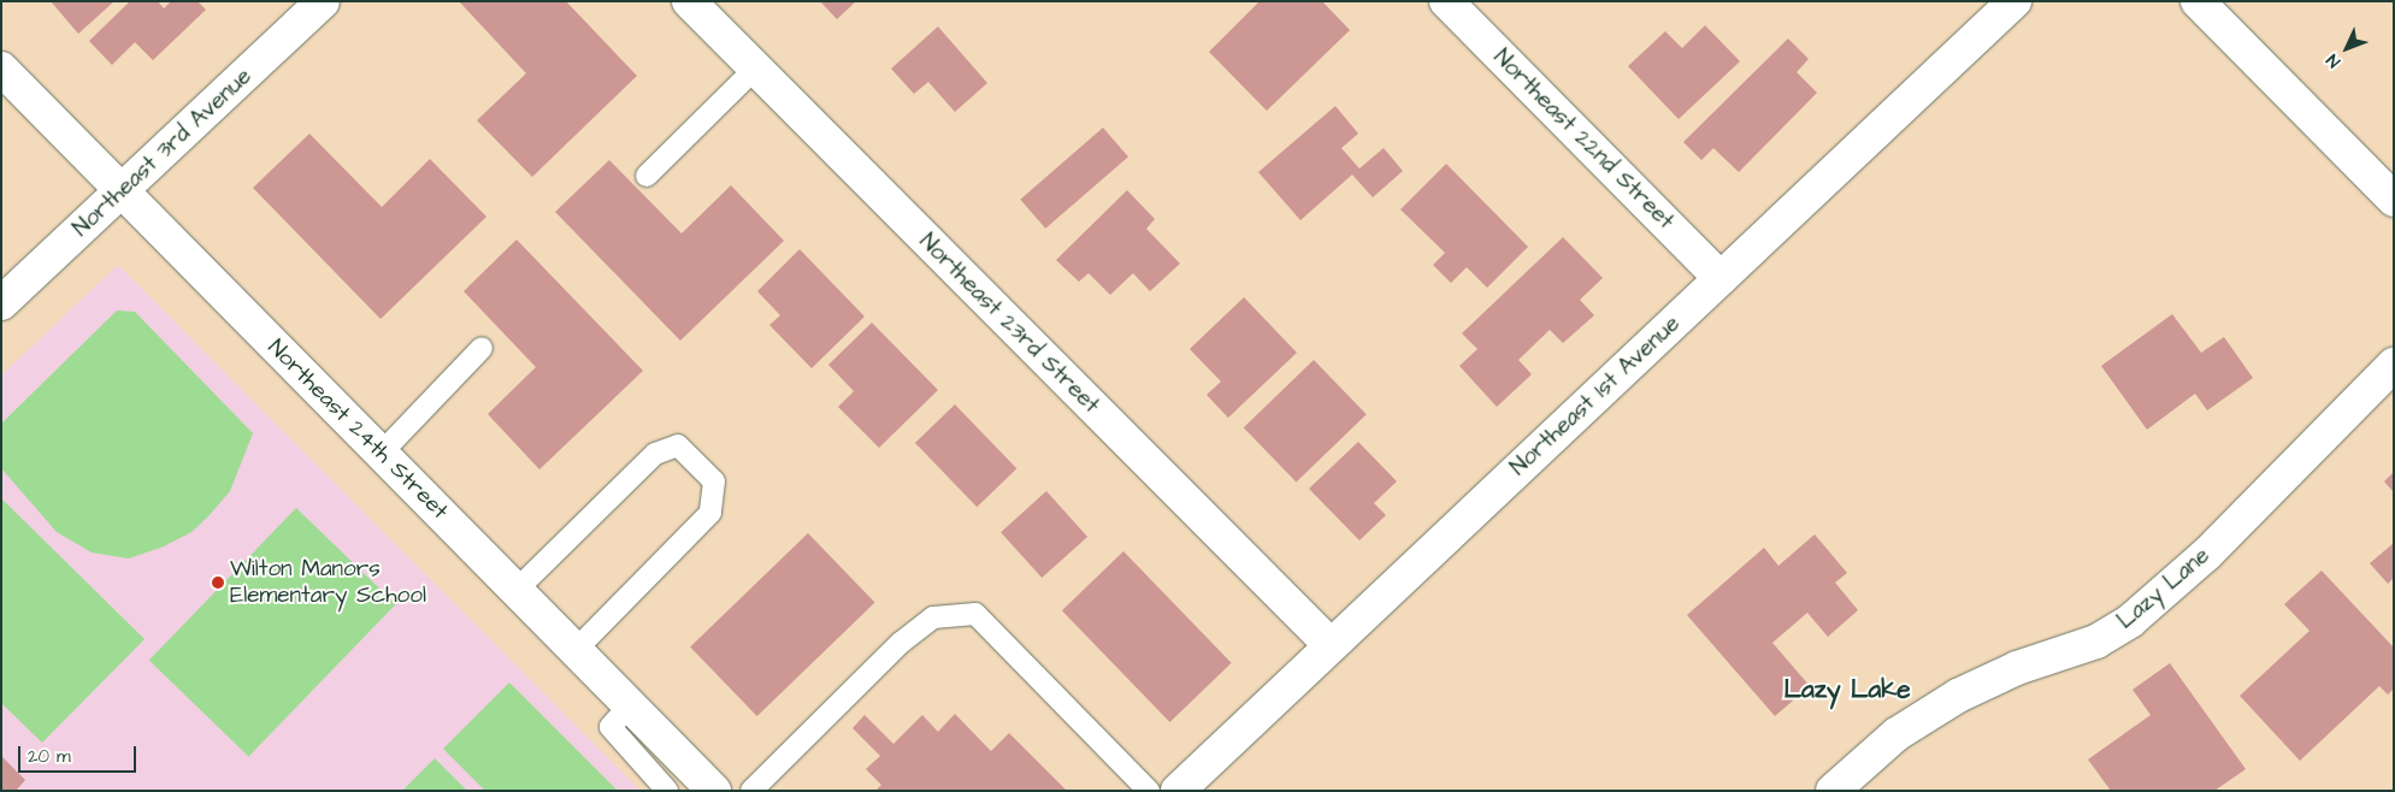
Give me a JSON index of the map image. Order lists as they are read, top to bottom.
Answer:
{
  "streets": {
    "street": [
      "Northeast 22nd Street",
      "Northeast 3rd Avenue",
      "Northeast 23rd Street",
      "Northeast 1st Avenue",
      "Northeast 24th Street",
      "Lazy Lane"
    ]
  },
  "crossings": [
    ["Northeast 22nd Street", "Northeast 1st Avenue"],
    ["Northeast 3rd Avenue", "Northeast 24th Street"],
    ["Northeast 23rd Street", "Northeast 1st Avenue"]
  ],
  "districts": ["Lazy Lake"],
  "places": ["Wilton Manors Elementary School"],
  "scale_bar": "20 m",
  "north": "bottom left"
}
